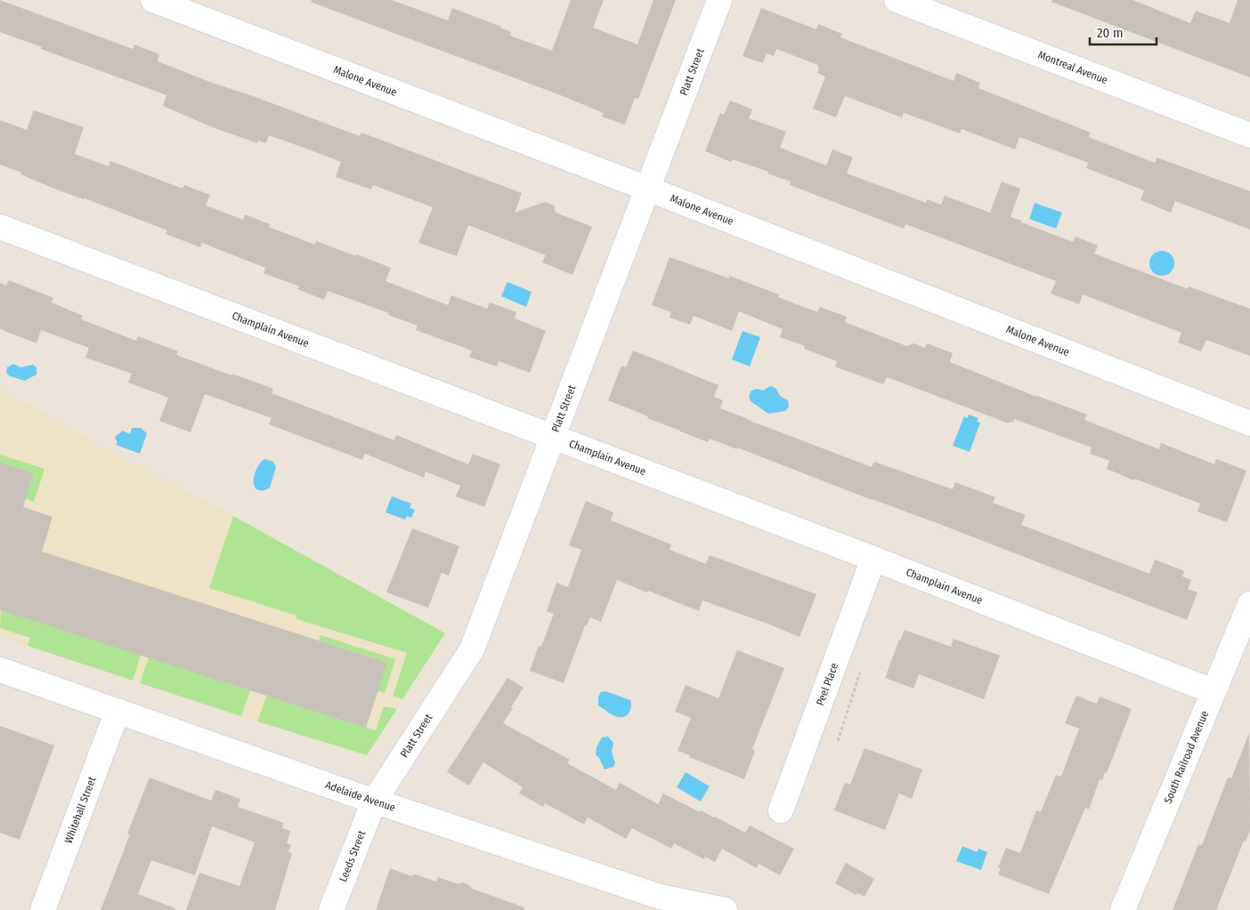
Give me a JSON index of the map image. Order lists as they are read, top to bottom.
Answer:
{
  "streets": {
    "street": [
      "Montreal Avenue",
      "Platt Street",
      "Malone Avenue",
      "Champlain Avenue",
      "Peel Place",
      "South Railroad Avenue",
      "Adelaide Avenue",
      "Whitehall Street",
      "Leeds Street"
    ]
  },
  "crossings": [
    ["Platt Street", "Malone Avenue"],
    ["Platt Street", "Champlain Avenue"],
    ["Platt Street", "Adelaide Avenue"],
    ["Platt Street", "Leeds Street"],
    ["Champlain Avenue", "Peel Place"],
    ["Champlain Avenue", "South Railroad Avenue"],
    ["Adelaide Avenue", "Whitehall Street"],
    ["Adelaide Avenue", "Leeds Street"]
  ],
  "scale_bar": "20 m"
}
